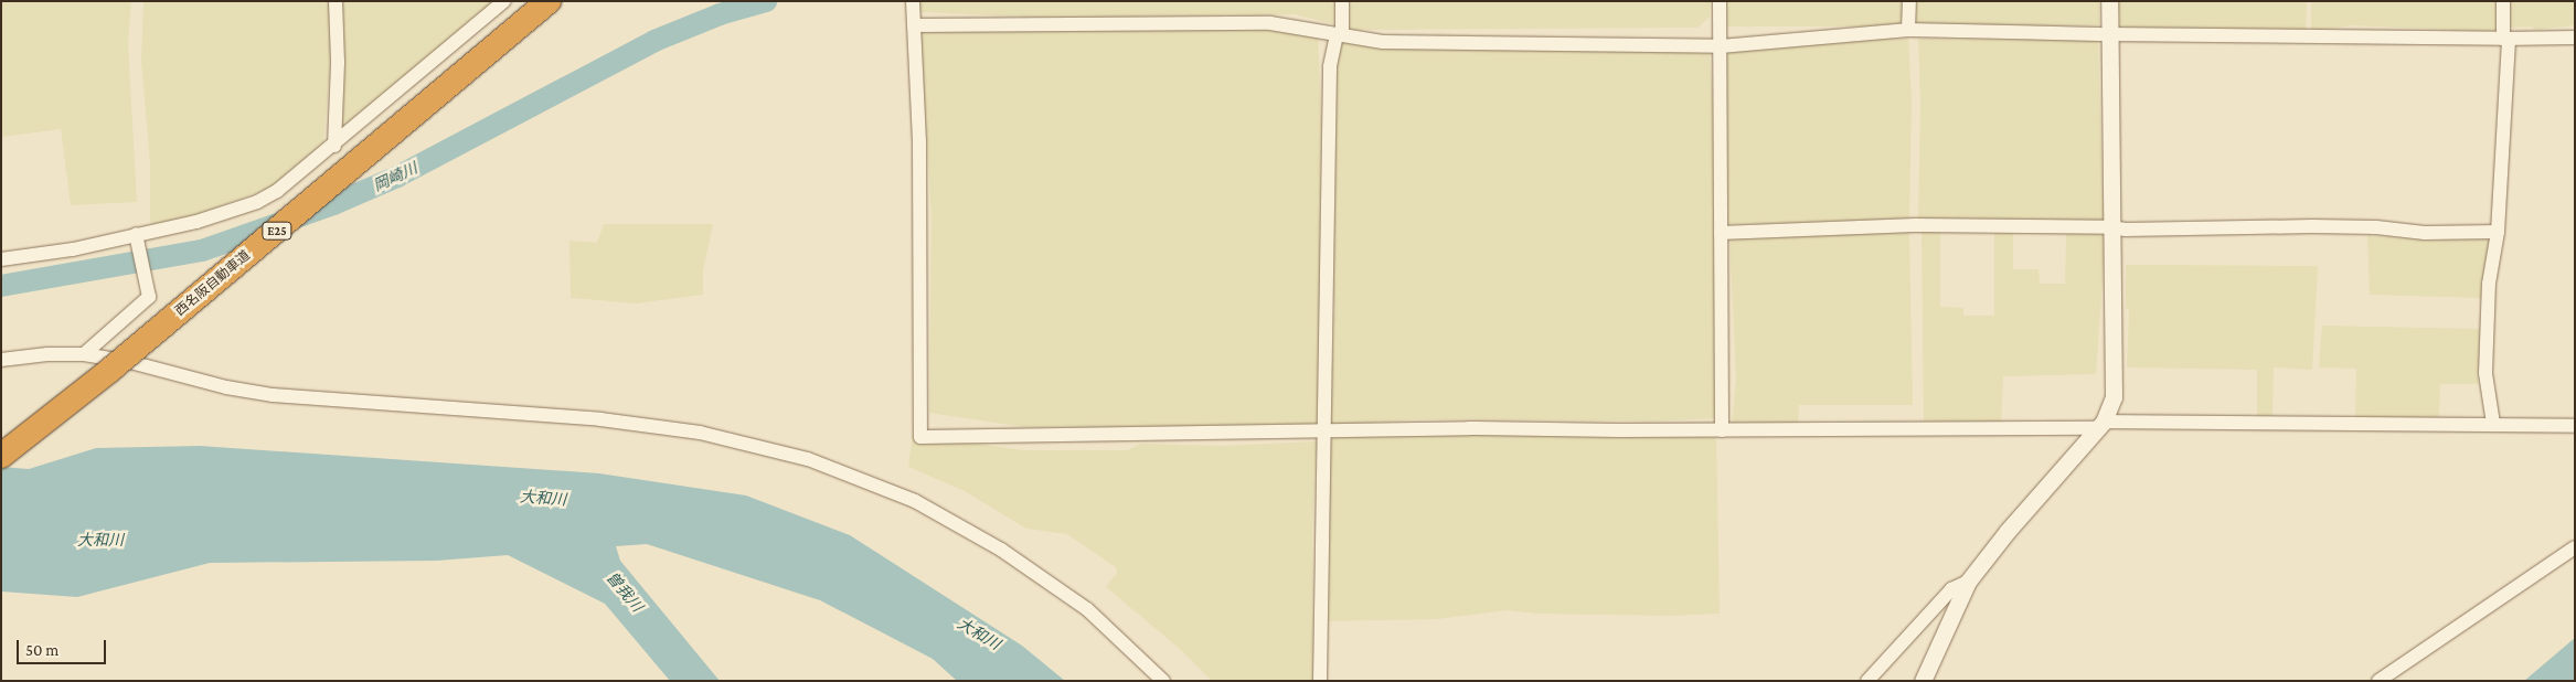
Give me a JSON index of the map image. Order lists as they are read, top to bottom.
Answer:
{
  "streets": {
    "highway": ["E25", "西名阪自動車道"]
  },
  "water": ["岡崎川", "大和川", "曽我川"],
  "scale_bar": "50 m"
}
